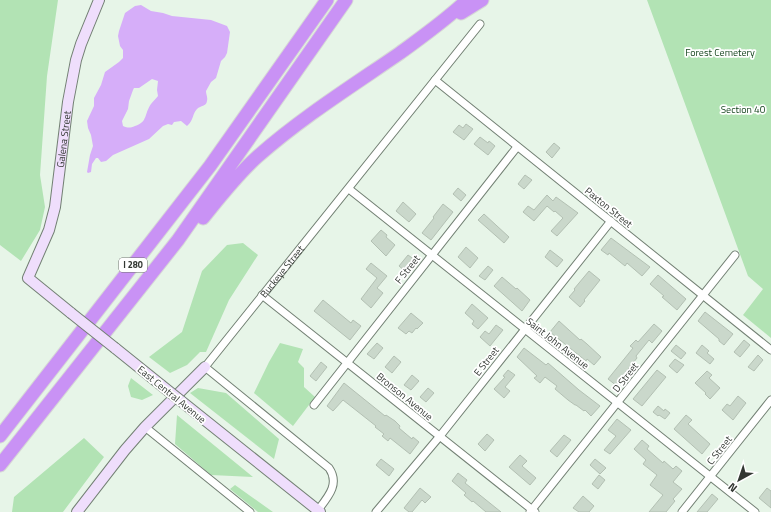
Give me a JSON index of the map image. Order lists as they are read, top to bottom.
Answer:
{
  "streets": {
    "highway": ["I 280"],
    "street": [
      "Galena Street",
      "Paxton Street",
      "F Street",
      "Buckeye Street",
      "Saint John Avenue",
      "E Street",
      "D Street",
      "East Central Avenue",
      "Bronson Avenue",
      "C Street"
    ]
  },
  "crossings": [
    ["Galena Street", "East Central Avenue"],
    ["Paxton Street", "F Street"],
    ["Paxton Street", "Buckeye Street"],
    ["Paxton Street", "E Street"],
    ["Paxton Street", "D Street"],
    ["F Street", "Saint John Avenue"],
    ["F Street", "Bronson Avenue"],
    ["Buckeye Street", "Saint John Avenue"],
    ["Buckeye Street", "East Central Avenue"],
    ["Buckeye Street", "Bronson Avenue"],
    ["Saint John Avenue", "E Street"],
    ["Saint John Avenue", "D Street"],
    ["Saint John Avenue", "C Street"],
    ["E Street", "Bronson Avenue"],
    ["D Street", "Bronson Avenue"]
  ],
  "parks": ["Forest Cemetery", "Section 40"],
  "north": "bottom left"
}
